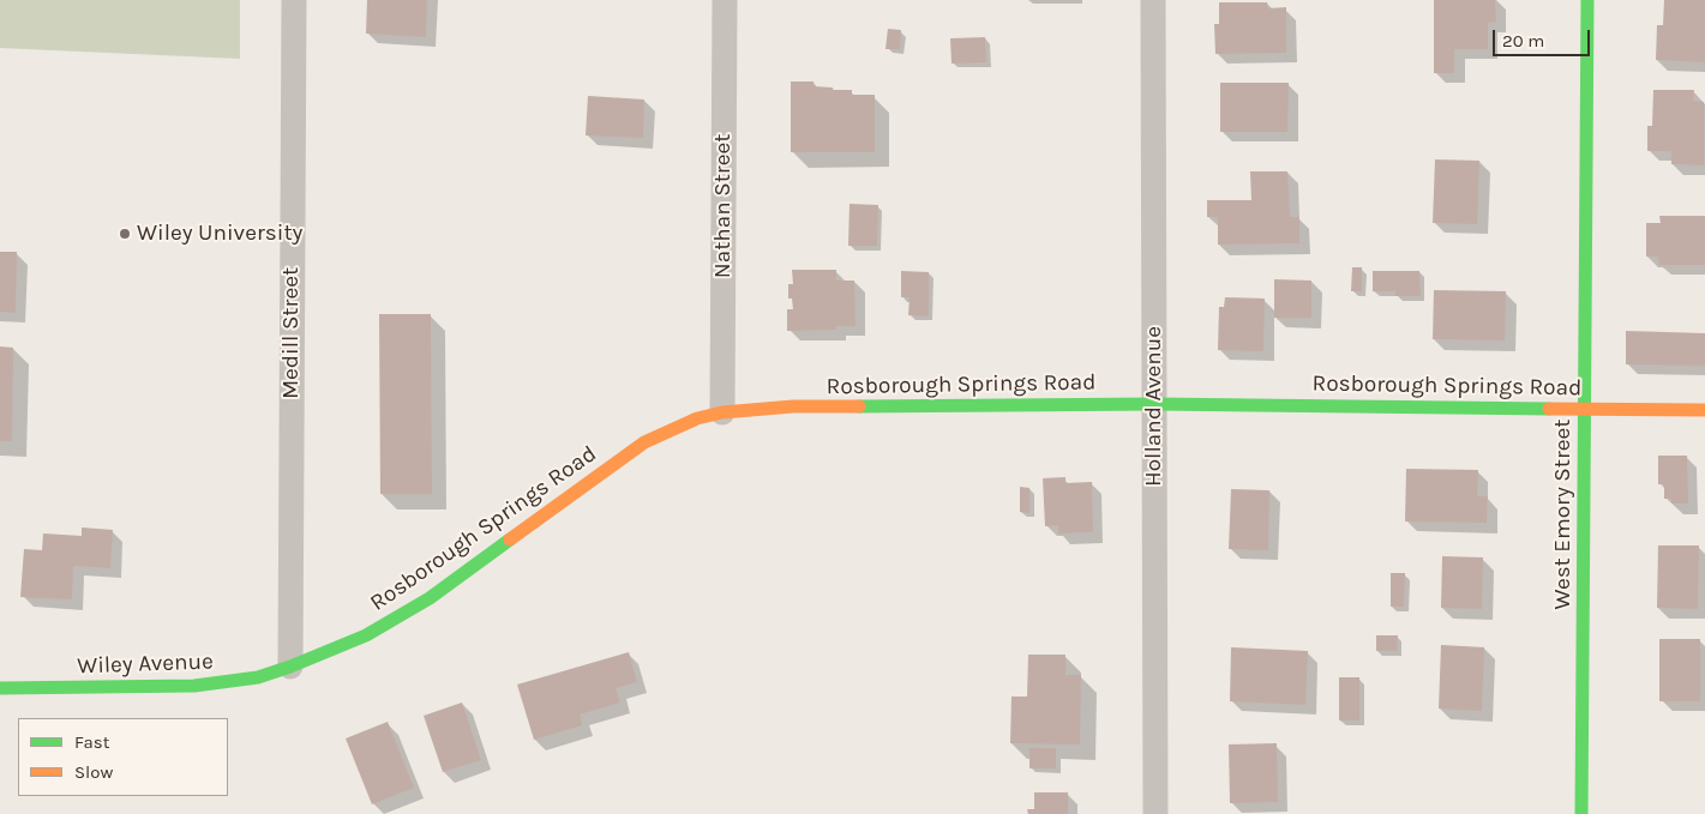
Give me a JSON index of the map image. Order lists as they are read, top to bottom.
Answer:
{
  "streets": {
    "street": [
      "Nathan Street",
      "Medill Street",
      "Rosborough Springs Road",
      "Holland Avenue",
      "West Emory Street",
      "Wiley Avenue"
    ]
  },
  "crossings": [
    ["Nathan Street", "Rosborough Springs Road"],
    ["Medill Street", "Rosborough Springs Road"],
    ["Medill Street", "Wiley Avenue"],
    ["Rosborough Springs Road", "Holland Avenue"],
    ["Rosborough Springs Road", "West Emory Street"],
    ["Rosborough Springs Road", "Wiley Avenue"]
  ],
  "places": ["Wiley University"],
  "legend": ["Fast", "Slow"],
  "scale_bar": "20 m"
}
